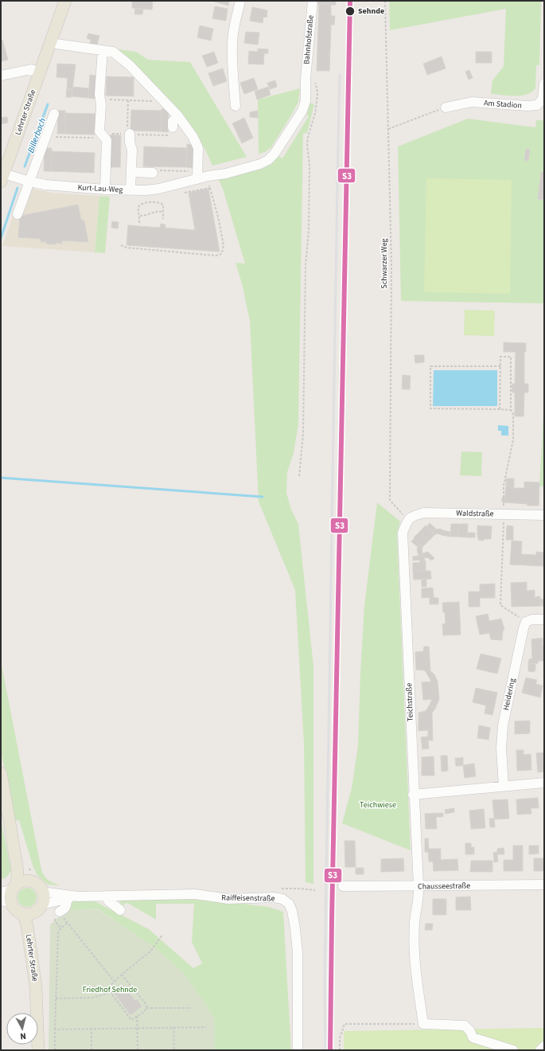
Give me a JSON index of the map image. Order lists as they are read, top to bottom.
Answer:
{
  "streets": {
    "main road": ["Lehrter Straße"],
    "street": [
      "Bahnhofstraße",
      "Am Stadion",
      "Kurt-Lau-Weg",
      "Waldstraße",
      "Heidering",
      "Teichstraße",
      "Chausseestraße",
      "Raiffeisenstraße"
    ],
    "path": ["Schwarzer Weg"]
  },
  "crossings": [
    ["Bahnhofstraße", "Kurt-Lau-Weg"],
    ["Lehrter Straße", "Kurt-Lau-Weg"],
    ["Lehrter Straße", "Raiffeisenstraße"],
    ["Schwarzer Weg", "Waldstraße"],
    ["Schwarzer Weg", "Teichstraße"],
    ["Waldstraße", "Teichstraße"],
    ["Teichstraße", "Chausseestraße"]
  ],
  "water": ["Billerbach"],
  "parks": ["Teichwiese", "Friedhof Sehnde"],
  "places": ["Sehnde"],
  "lines": ["transit line S3"],
  "north": "bottom"
}
